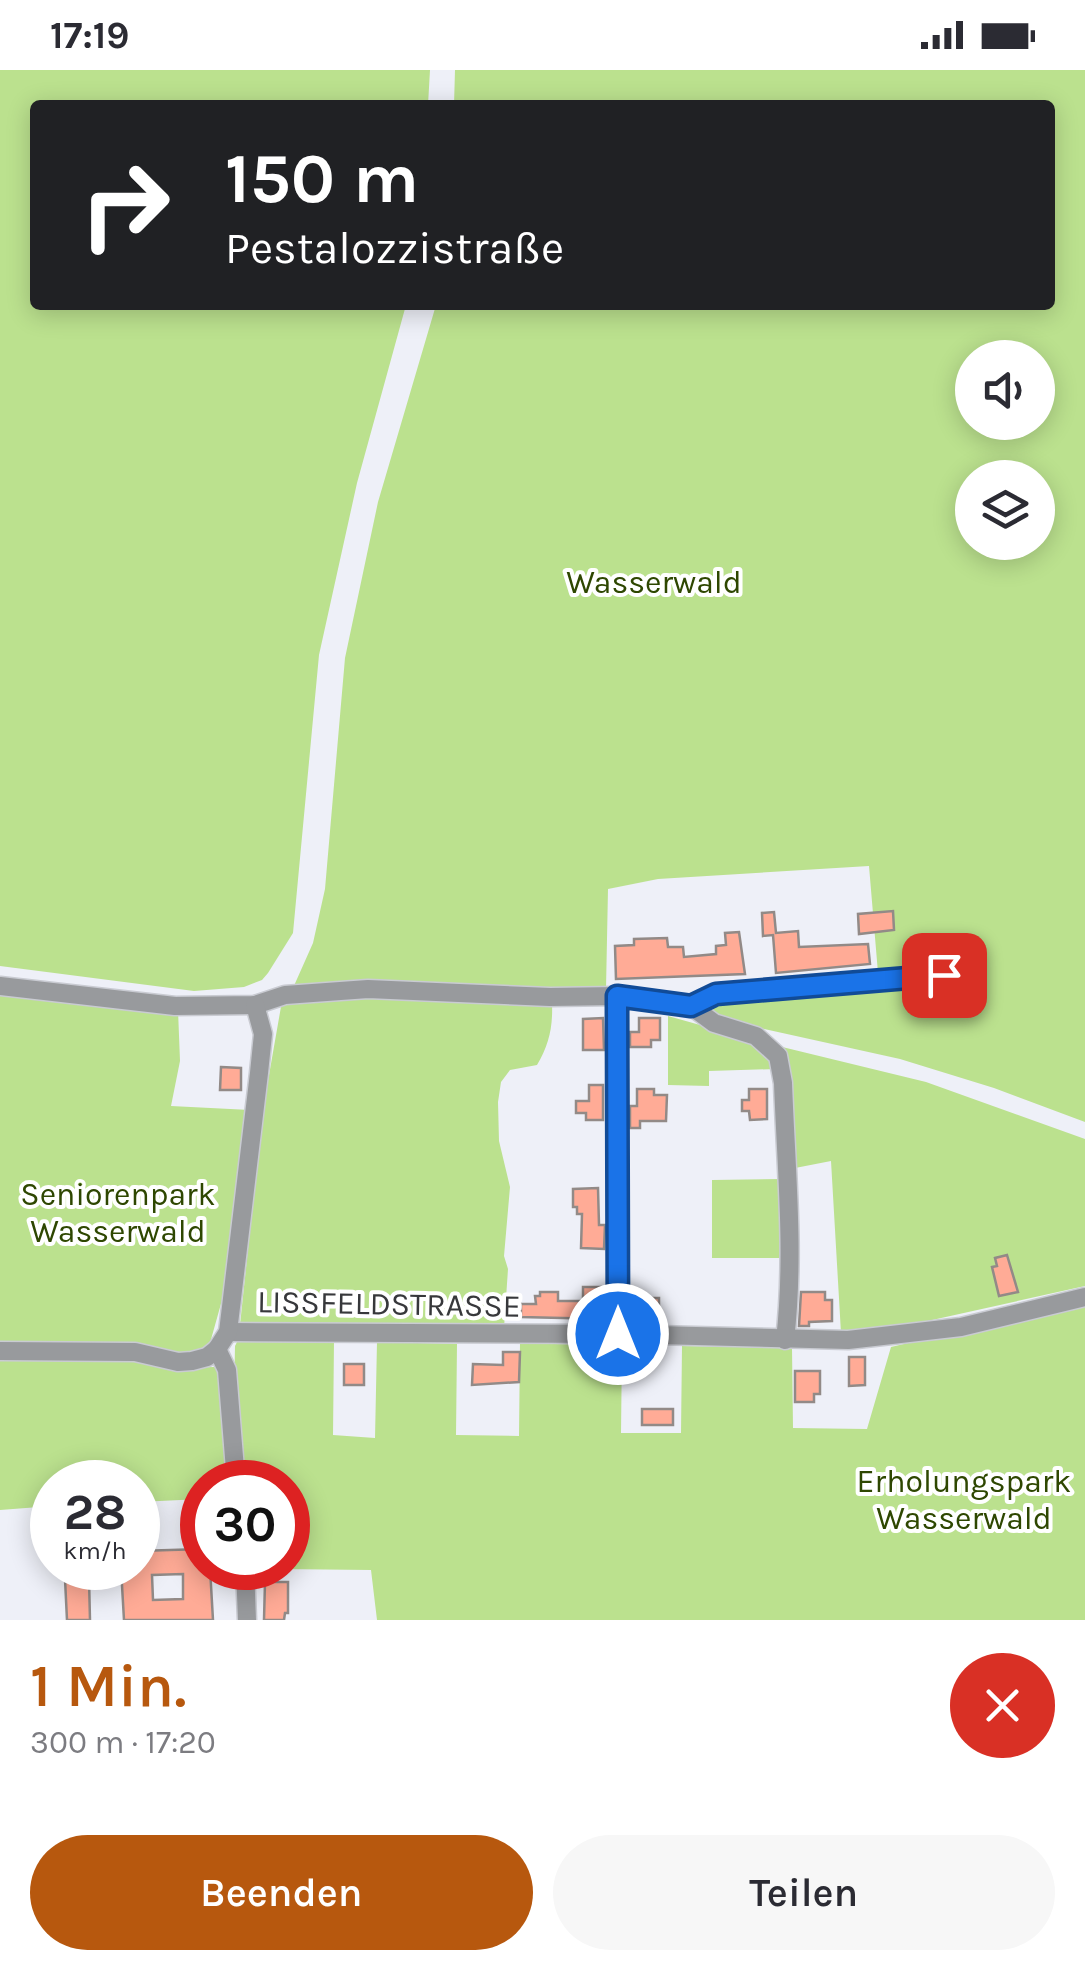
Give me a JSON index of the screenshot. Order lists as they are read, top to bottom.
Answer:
{
  "streets": {
    "street": ["LISSFELDSTRASSE"]
  },
  "parks": ["Wasserwald", "Seniorenpark Wasserwald", "Erholungspark Wasserwald"],
  "page": {
    "status": "17:19",
    "turn": ["150 m", "Pestalozzistraße"],
    "speed": "28 km/h",
    "limit": "30",
    "heading": ["1 Min.", "300 m · 17:20"],
    "buttons": ["Beenden", "Teilen"]
  }
}
